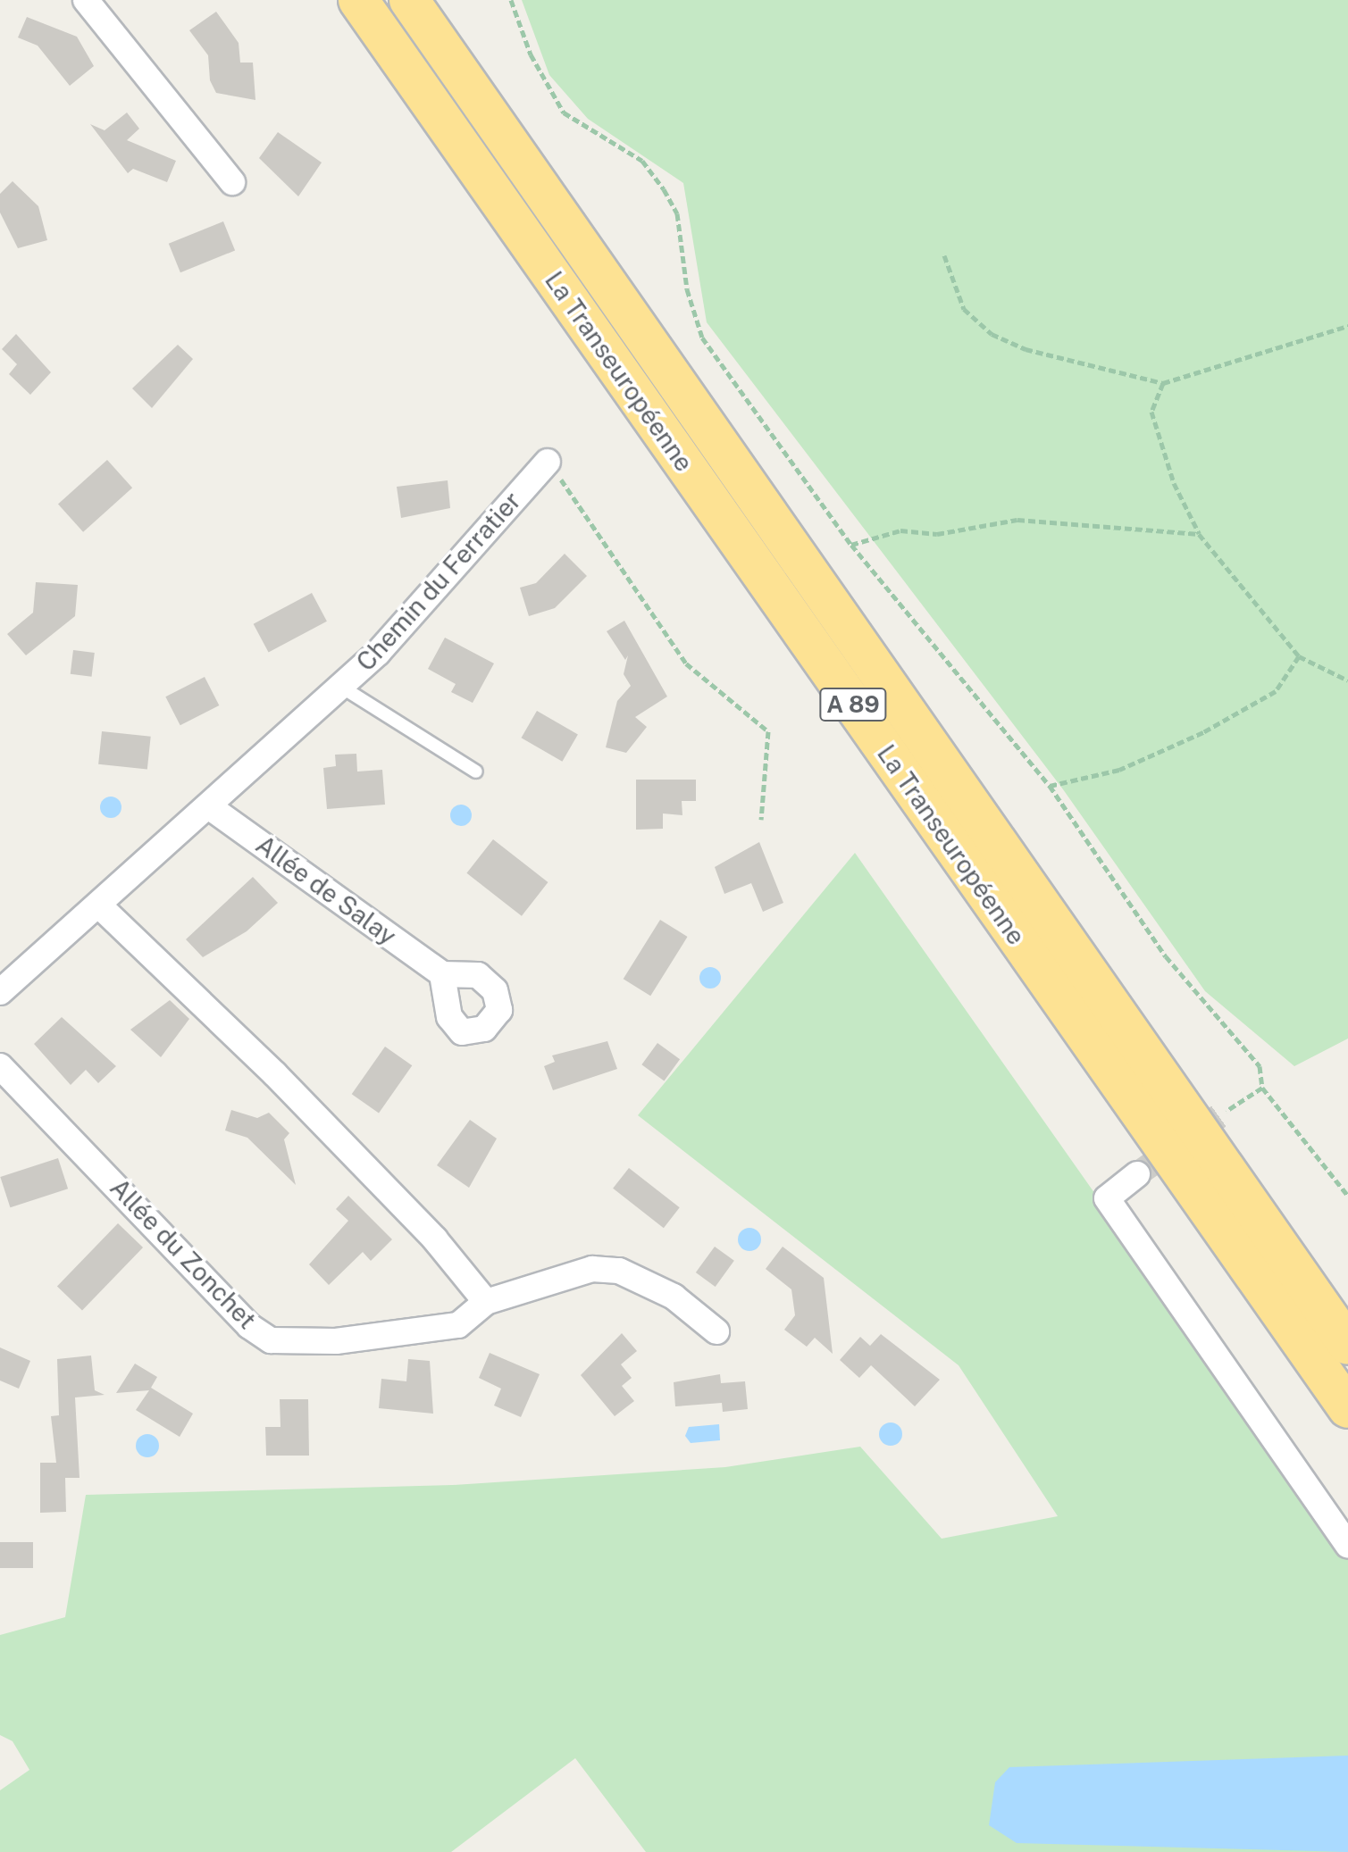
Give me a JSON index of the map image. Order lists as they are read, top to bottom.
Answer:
{
  "streets": {
    "highway": ["La Transeuropéenne", "A 89"],
    "street": ["Chemin du Ferratier", "Allée de Salay", "Allée du Zonchet"]
  },
  "crossings": [
    ["Chemin du Ferratier", "Allée de Salay"]
  ]
}
